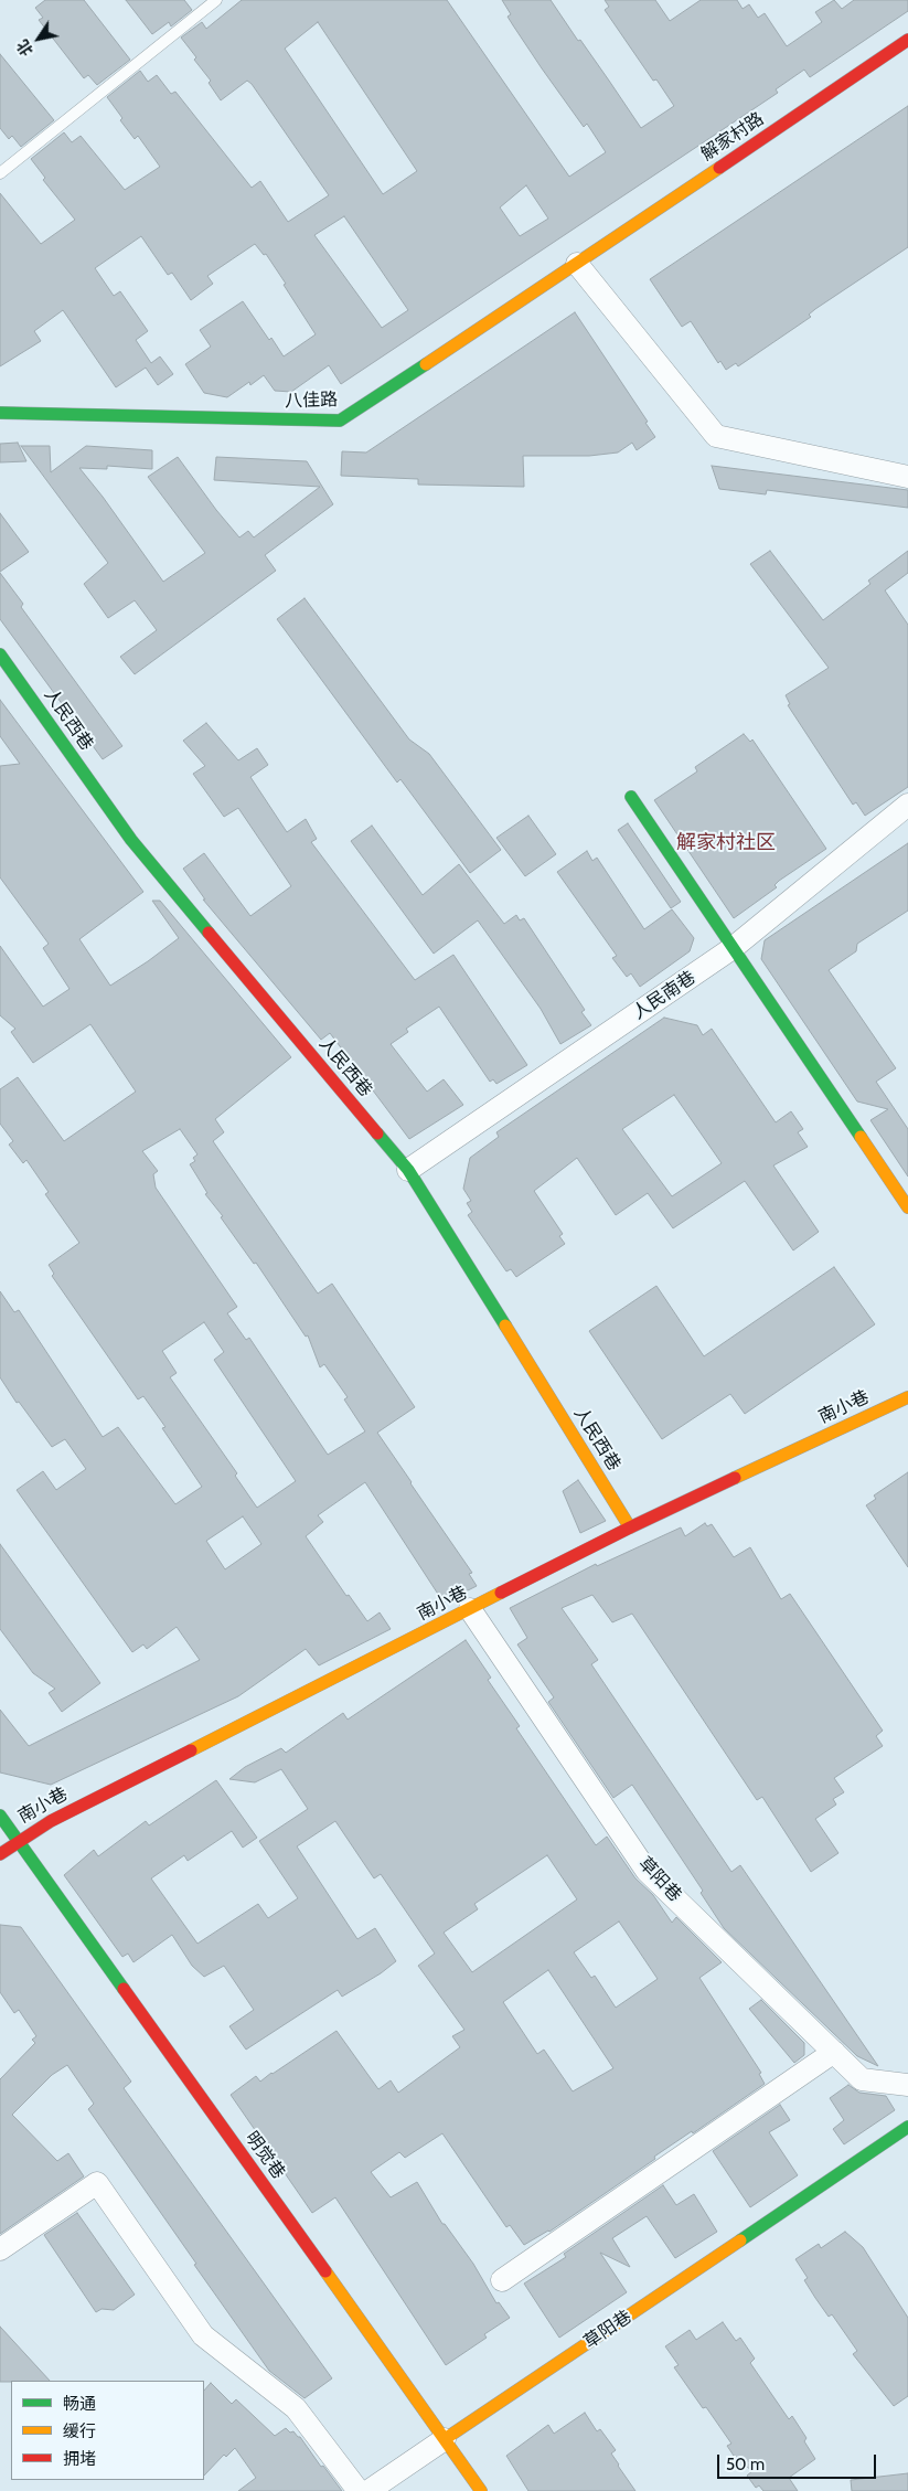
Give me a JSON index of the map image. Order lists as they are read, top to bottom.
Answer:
{
  "streets": {
    "street": [
      "解家村路",
      "八佳路",
      "人民西巷",
      "人民南巷",
      "南小巷",
      "草阳巷",
      "明觉巷"
    ]
  },
  "crossings": [
    ["解家村路", "八佳路"],
    ["人民西巷", "人民南巷"],
    ["人民西巷", "南小巷"],
    ["南小巷", "草阳巷"],
    ["南小巷", "明觉巷"],
    ["草阳巷", "明觉巷"]
  ],
  "districts": ["解家村社区"],
  "legend": ["畅通", "缓行", "拥堵"],
  "scale_bar": "50 m",
  "north": "bottom left"
}
